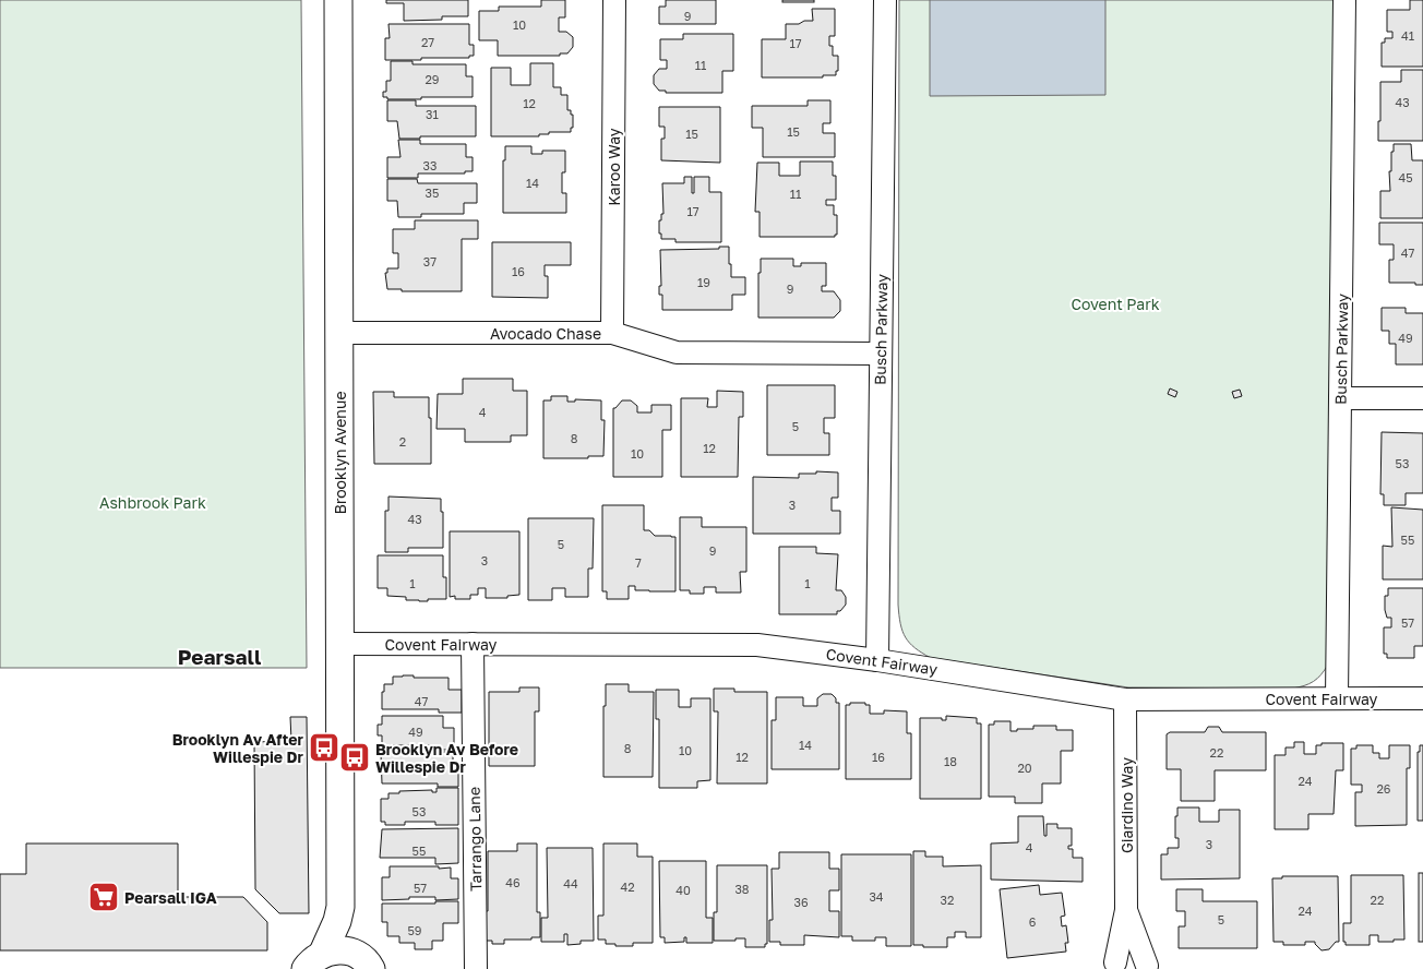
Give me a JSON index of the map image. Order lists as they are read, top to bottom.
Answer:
{
  "streets": {
    "street": [
      "Karoo Way",
      "Busch Parkway",
      "Avocado Chase",
      "Brooklyn Avenue",
      "Covent Fairway",
      "Giardino Way",
      "Tarrango Lane"
    ]
  },
  "crossings": [
    ["Karoo Way", "Avocado Chase"],
    ["Busch Parkway", "Avocado Chase"],
    ["Busch Parkway", "Covent Fairway"],
    ["Avocado Chase", "Brooklyn Avenue"],
    ["Brooklyn Avenue", "Covent Fairway"],
    ["Covent Fairway", "Giardino Way"],
    ["Covent Fairway", "Tarrango Lane"]
  ],
  "districts": ["Pearsall"],
  "parks": ["Covent Park", "Ashbrook Park"],
  "places": {
    "bus stop": ["Brooklyn Av After Willespie Dr", "Brooklyn Av Before Willespie Dr"],
    "supermarket": ["Pearsall IGA"]
  },
  "house_numbers": [
    "9",
    "10",
    "41",
    "27",
    "17",
    "11",
    "29",
    "43",
    "12",
    "31",
    "15",
    "15",
    "33",
    "45",
    "14",
    "35",
    "11",
    "17",
    "47",
    "37",
    "16",
    "19",
    "9",
    "49",
    "4",
    "5",
    "8",
    "2",
    "12",
    "10",
    "53",
    "3",
    "43",
    "55",
    "5",
    "9",
    "3",
    "7",
    "1",
    "1",
    "57",
    "47",
    "49",
    "14",
    "8",
    "10",
    "22",
    "12",
    "16",
    "18",
    "20",
    "24",
    "26",
    "53",
    "3",
    "4",
    "55",
    "46",
    "44",
    "42",
    "57",
    "38",
    "40",
    "34",
    "32",
    "22",
    "36",
    "24",
    "5",
    "6",
    "59"
  ]
}
